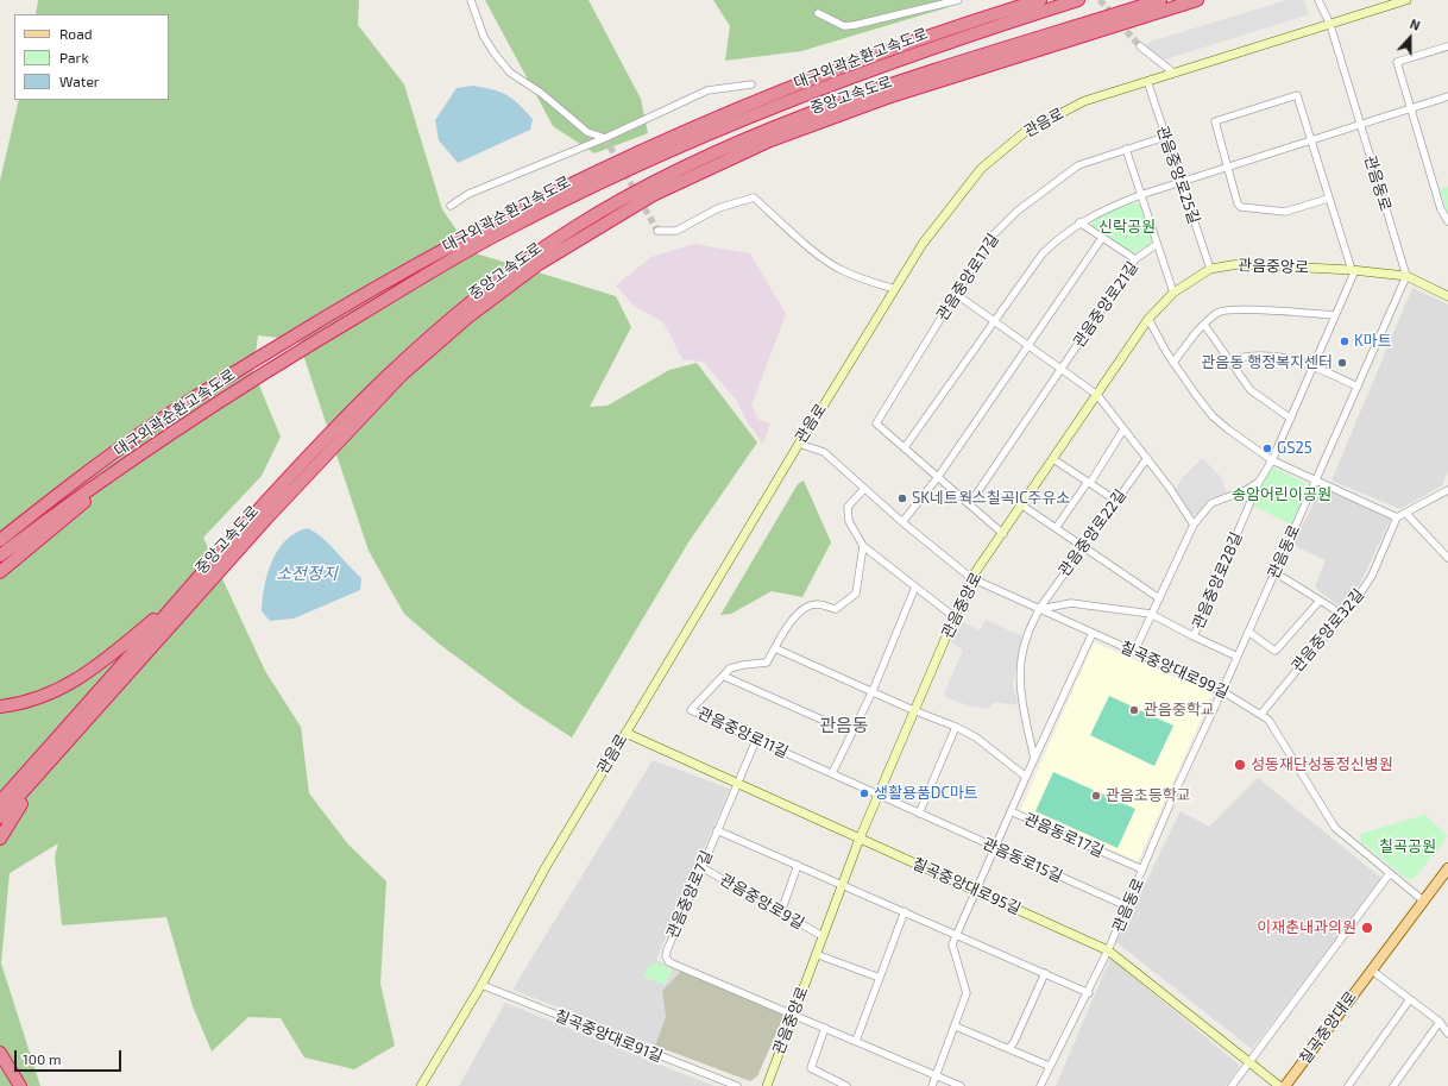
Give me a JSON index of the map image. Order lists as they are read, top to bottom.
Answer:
{
  "streets": {
    "highway": ["대구외곽순환고속도로", "중앙고속도로"],
    "main road": [
      "관음로",
      "관음중앙로",
      "칠곡중앙대로95길",
      "칠곡중앙대로"
    ],
    "street": [
      "관음중앙로25길",
      "관음동로",
      "관음중앙로17길",
      "관음중앙로21길",
      "관음중앙로22길",
      "관음중앙로28길",
      "관음중앙로32길",
      "칠곡중앙대로99길",
      "관음중앙로11길",
      "관음동로17길",
      "관음동로15길",
      "관음중앙로7길",
      "관음중앙로9길",
      "칠곡중앙대로91길"
    ]
  },
  "crossings": [
    ["관음로", "관음중앙로25길"],
    ["관음로", "관음동로"],
    ["관음로", "칠곡중앙대로99길"],
    ["관음로", "칠곡중앙대로95길"],
    ["관음로", "칠곡중앙대로91길"],
    ["관음중앙로25길", "관음중앙로"],
    ["관음중앙로25길", "관음중앙로17길"],
    ["관음동로", "관음중앙로"],
    ["관음동로", "칠곡중앙대로99길"],
    ["관음동로", "관음동로17길"],
    ["관음동로", "관음동로15길"],
    ["관음동로", "칠곡중앙대로95길"],
    ["관음중앙로", "관음중앙로17길"],
    ["관음중앙로", "관음중앙로22길"],
    ["관음중앙로", "관음중앙로28길"],
    ["관음중앙로", "칠곡중앙대로99길"],
    ["관음중앙로", "관음중앙로11길"],
    ["관음중앙로", "관음동로15길"],
    ["관음중앙로", "칠곡중앙대로95길"],
    ["관음중앙로", "관음중앙로7길"],
    ["관음중앙로", "관음중앙로9길"],
    ["관음중앙로22길", "관음중앙로28길"],
    ["관음중앙로22길", "칠곡중앙대로99길"],
    ["관음중앙로28길", "칠곡중앙대로99길"],
    ["관음중앙로32길", "칠곡중앙대로99길"],
    ["칠곡중앙대로99길", "칠곡중앙대로"],
    ["관음중앙로11길", "관음동로15길"],
    ["관음중앙로11길", "관음중앙로7길"],
    ["칠곡중앙대로95길", "관음중앙로7길"],
    ["관음중앙로7길", "관음중앙로9길"]
  ],
  "districts": ["관음동"],
  "water": ["소전정지"],
  "parks": ["신락공원", "송암어린이공원", "칠곡공원"],
  "places": [
    "K마트",
    "관음동 행정복지센터",
    "GS25",
    "SK네트웍스칠곡IC주유소",
    "관음중학교",
    "성동재단성동정신병원",
    "생활용품DC마트",
    "관음초등학교",
    "이재춘내과의원"
  ],
  "legend": ["Road", "Park", "Water"],
  "scale_bar": "100 m",
  "north": "top"
}
